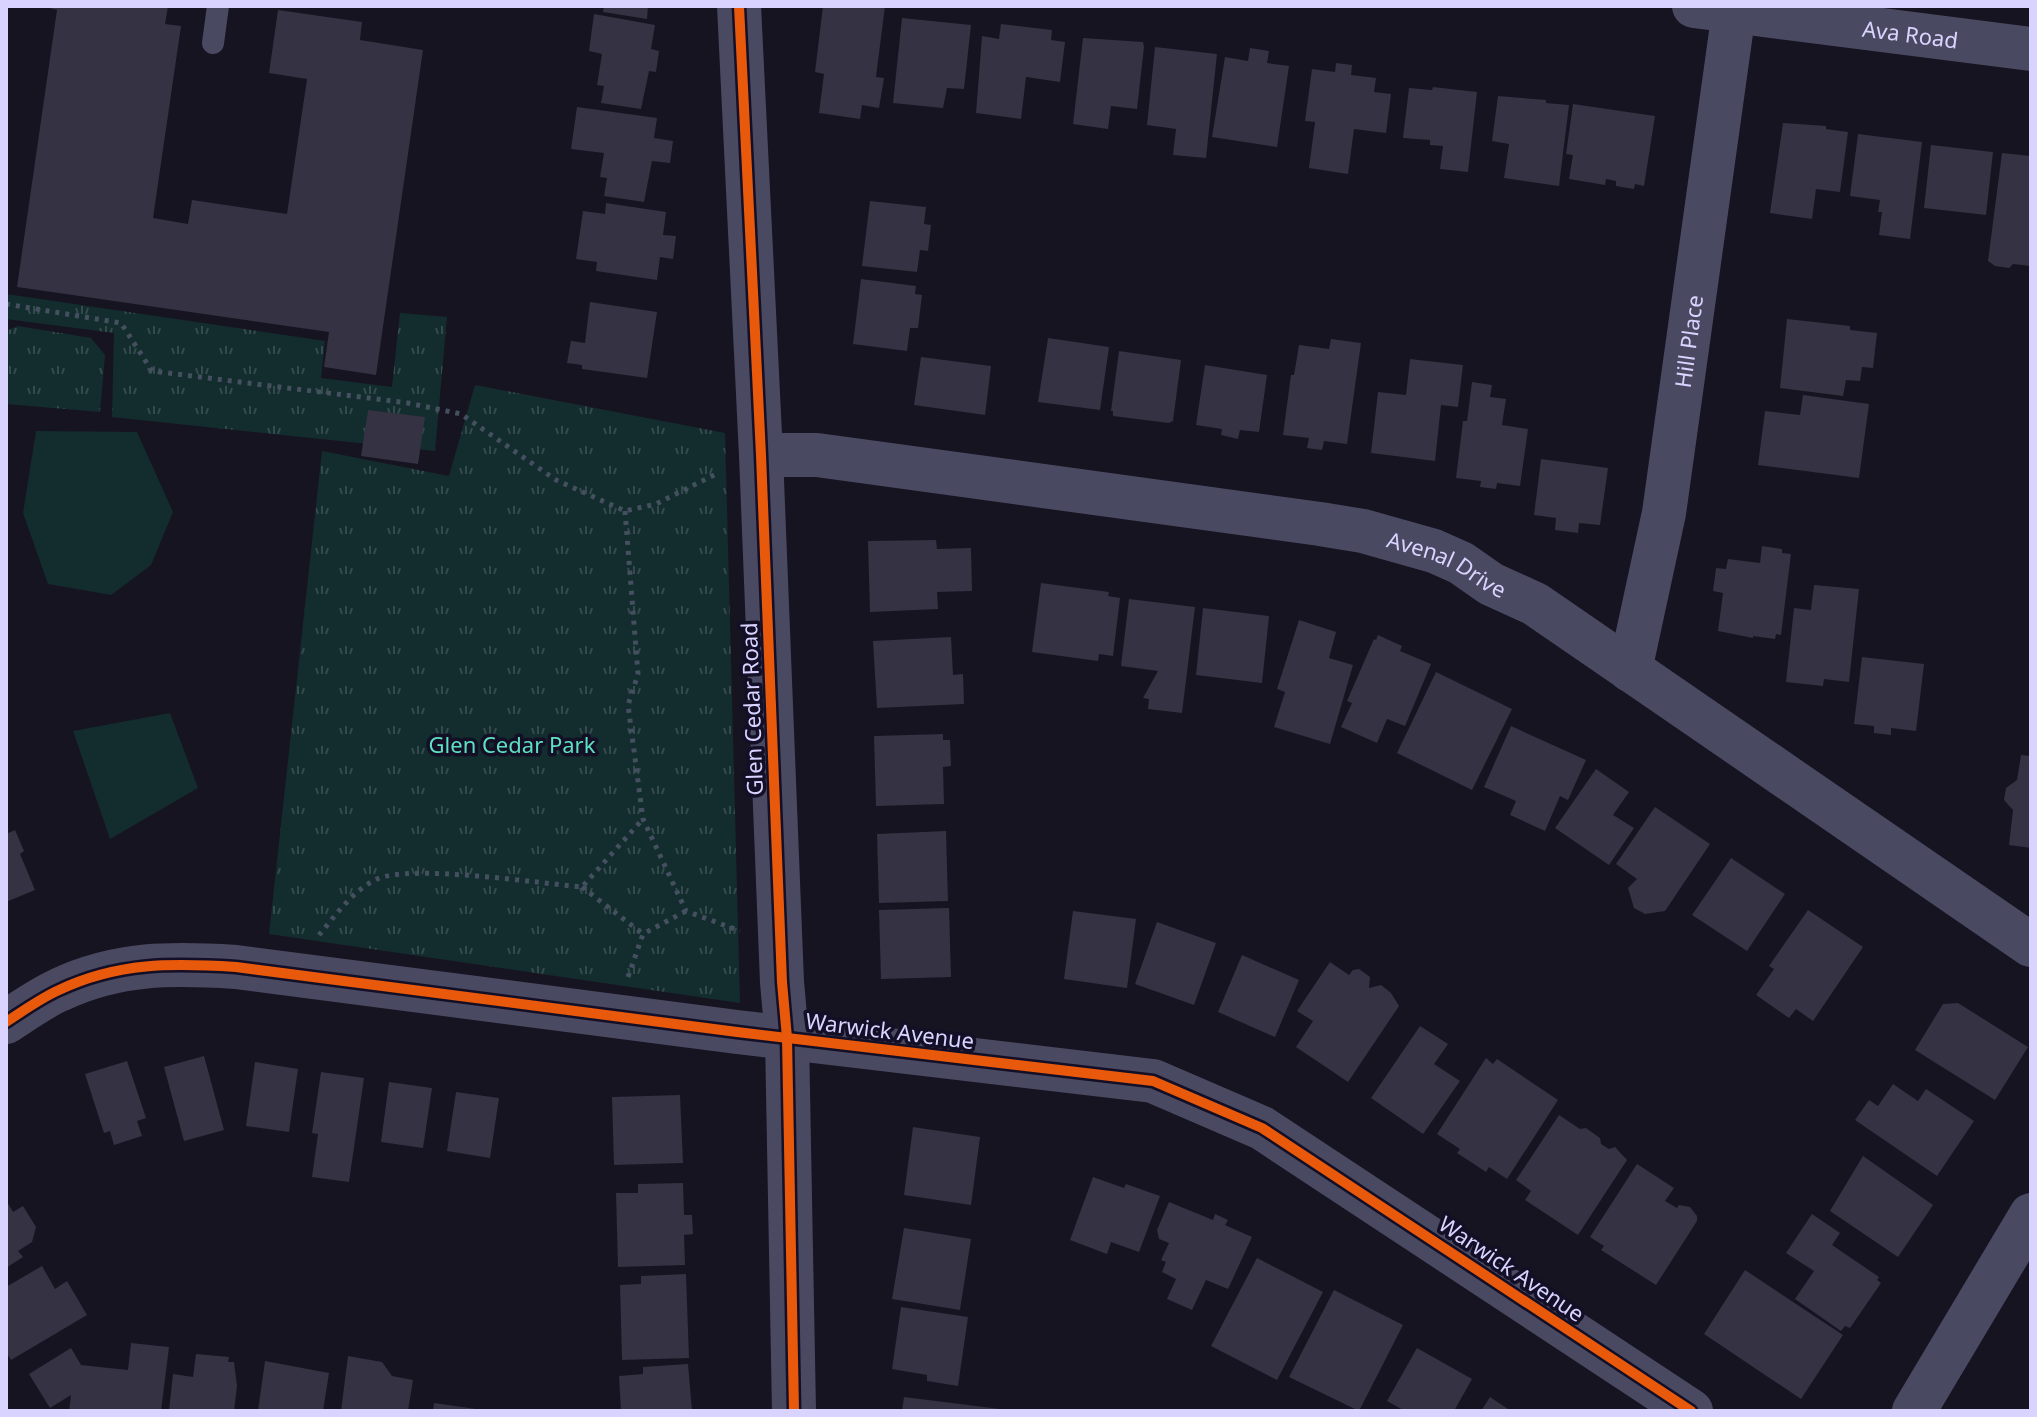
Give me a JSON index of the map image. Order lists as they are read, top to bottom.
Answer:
{
  "streets": {
    "street": [
      "Ava Road",
      "Hill Place",
      "Avenal Drive",
      "Glen Cedar Road",
      "Warwick Avenue"
    ]
  },
  "crossings": [
    ["Ava Road", "Hill Place"],
    ["Hill Place", "Avenal Drive"],
    ["Avenal Drive", "Glen Cedar Road"],
    ["Glen Cedar Road", "Warwick Avenue"]
  ],
  "parks": ["Glen Cedar Park"]
}
